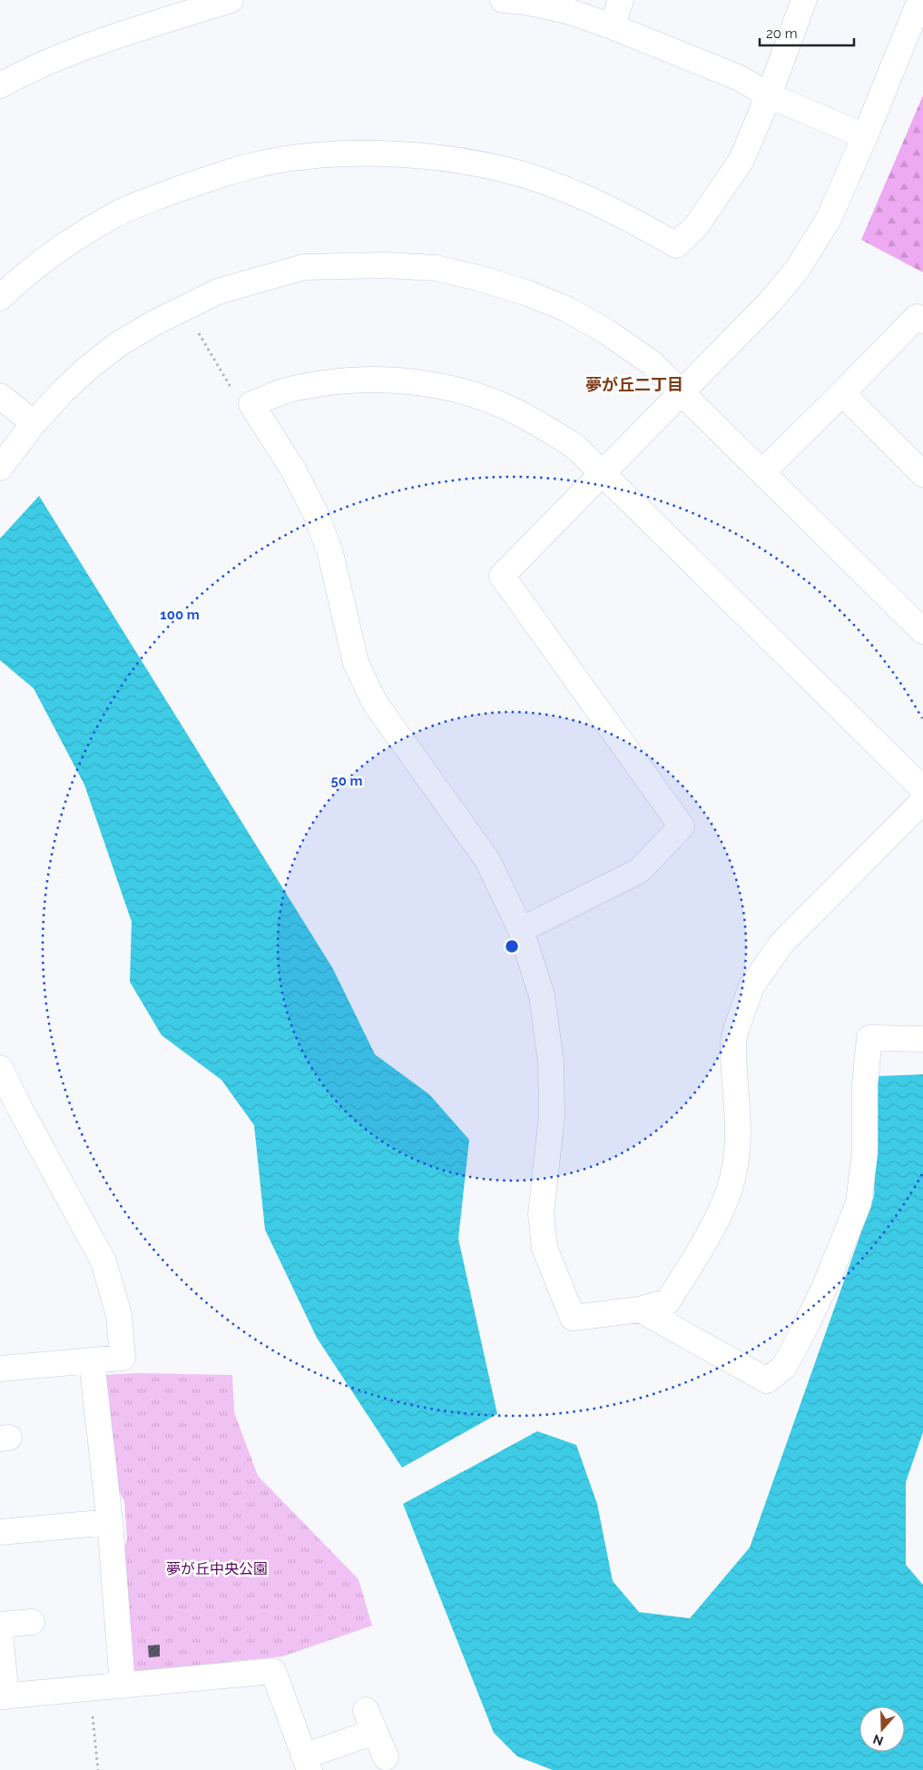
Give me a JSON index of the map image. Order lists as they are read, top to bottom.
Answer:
{
  "districts": ["夢が丘二丁目"],
  "parks": ["夢が丘中央公園"],
  "scale_bar": "20 m",
  "north": "bottom",
  "rings": ["100 m", "50 m"]
}
